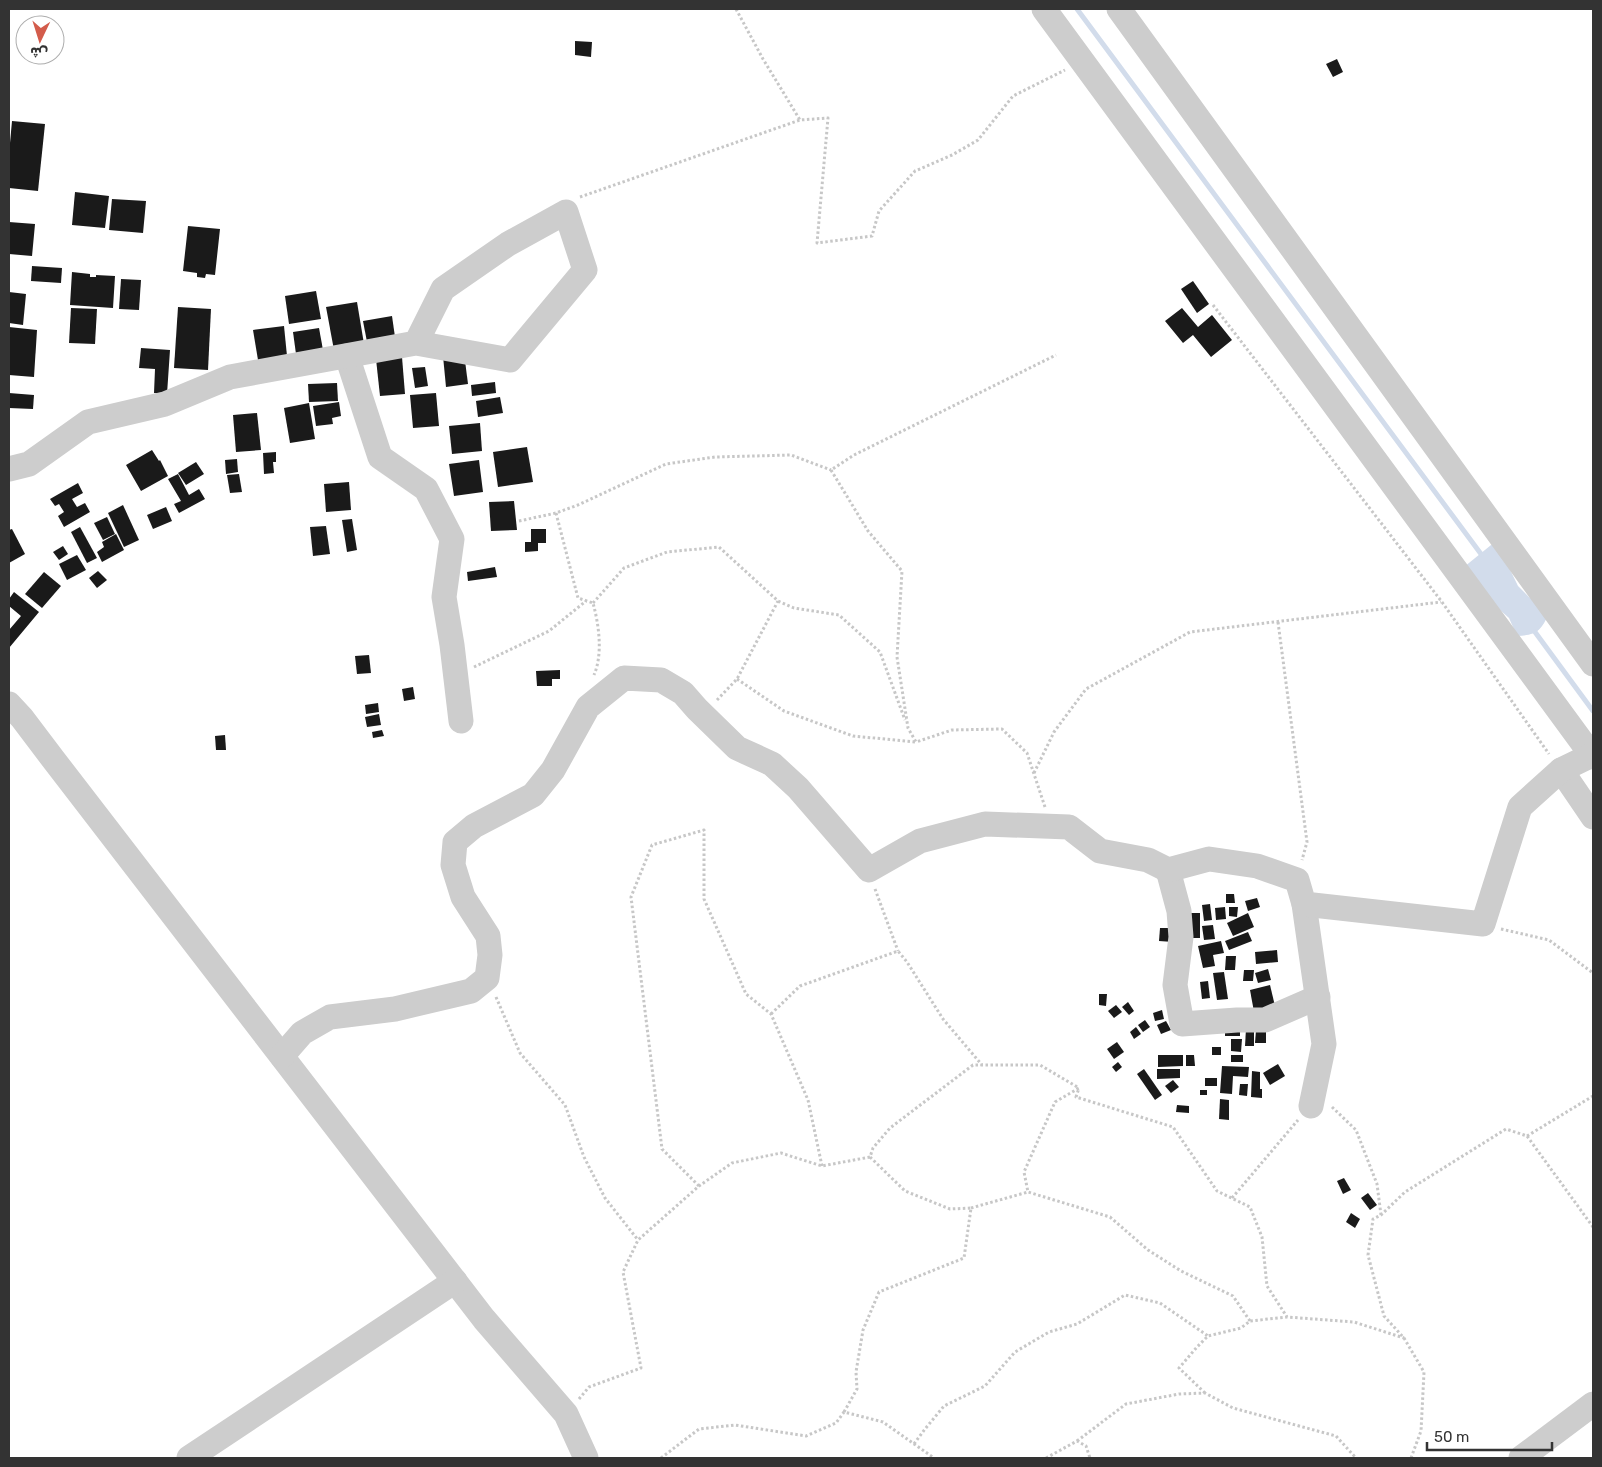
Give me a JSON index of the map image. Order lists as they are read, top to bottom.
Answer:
{
  "scale_bar": "50 m",
  "north": "bottom"
}
